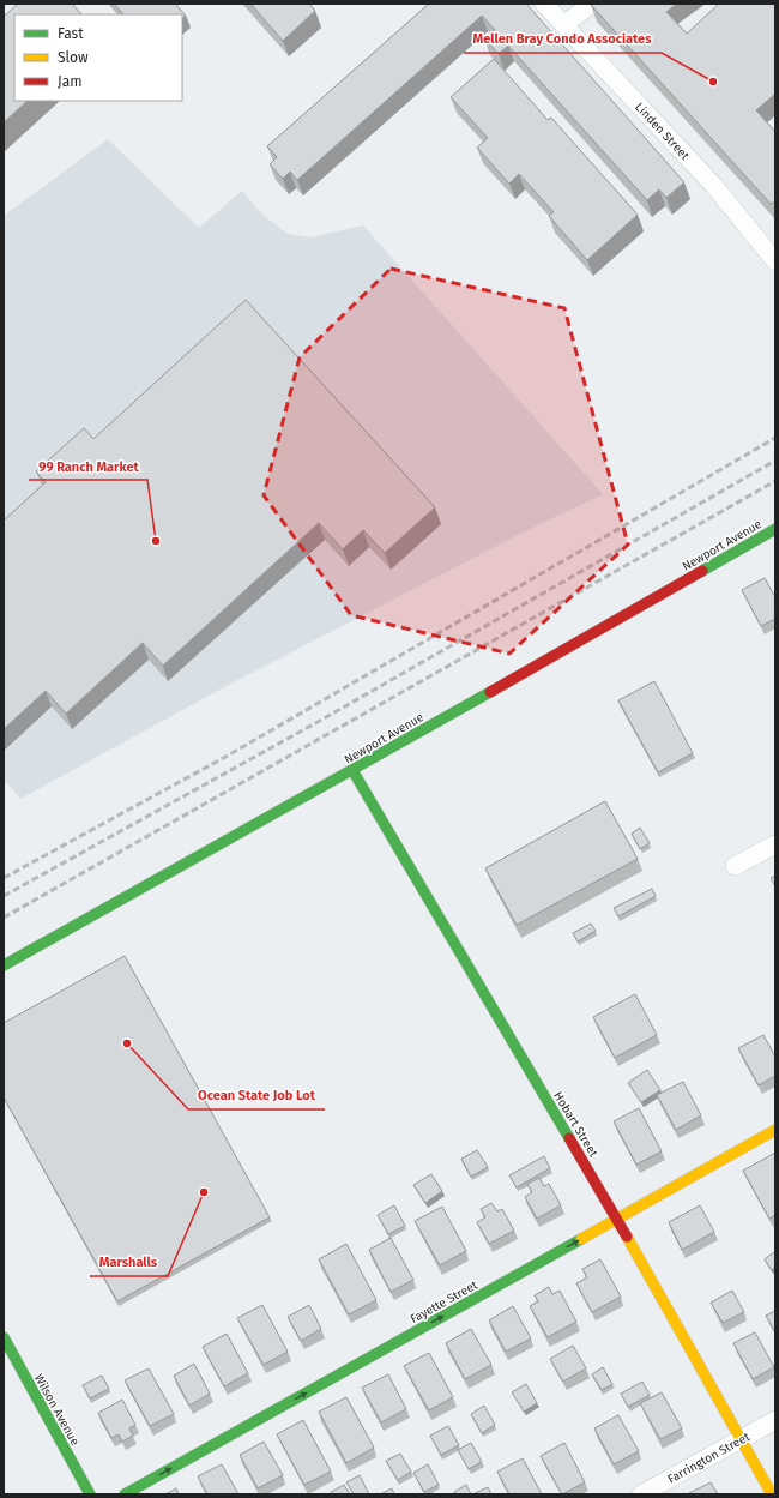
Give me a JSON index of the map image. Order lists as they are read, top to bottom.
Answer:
{
  "streets": {
    "street": [
      "Linden Street",
      "Newport Avenue",
      "Hobart Street",
      "Fayette Street",
      "Wilson Avenue",
      "Farrington Street"
    ]
  },
  "crossings": [
    ["Newport Avenue", "Hobart Street"],
    ["Hobart Street", "Fayette Street"],
    ["Hobart Street", "Farrington Street"]
  ],
  "one_way": ["Fayette Street"],
  "places": [
    "Mellen Bray Condo Associates",
    "99 Ranch Market",
    "Ocean State Job Lot",
    "Marshalls"
  ],
  "legend": ["Fast", "Slow", "Jam"]
}
